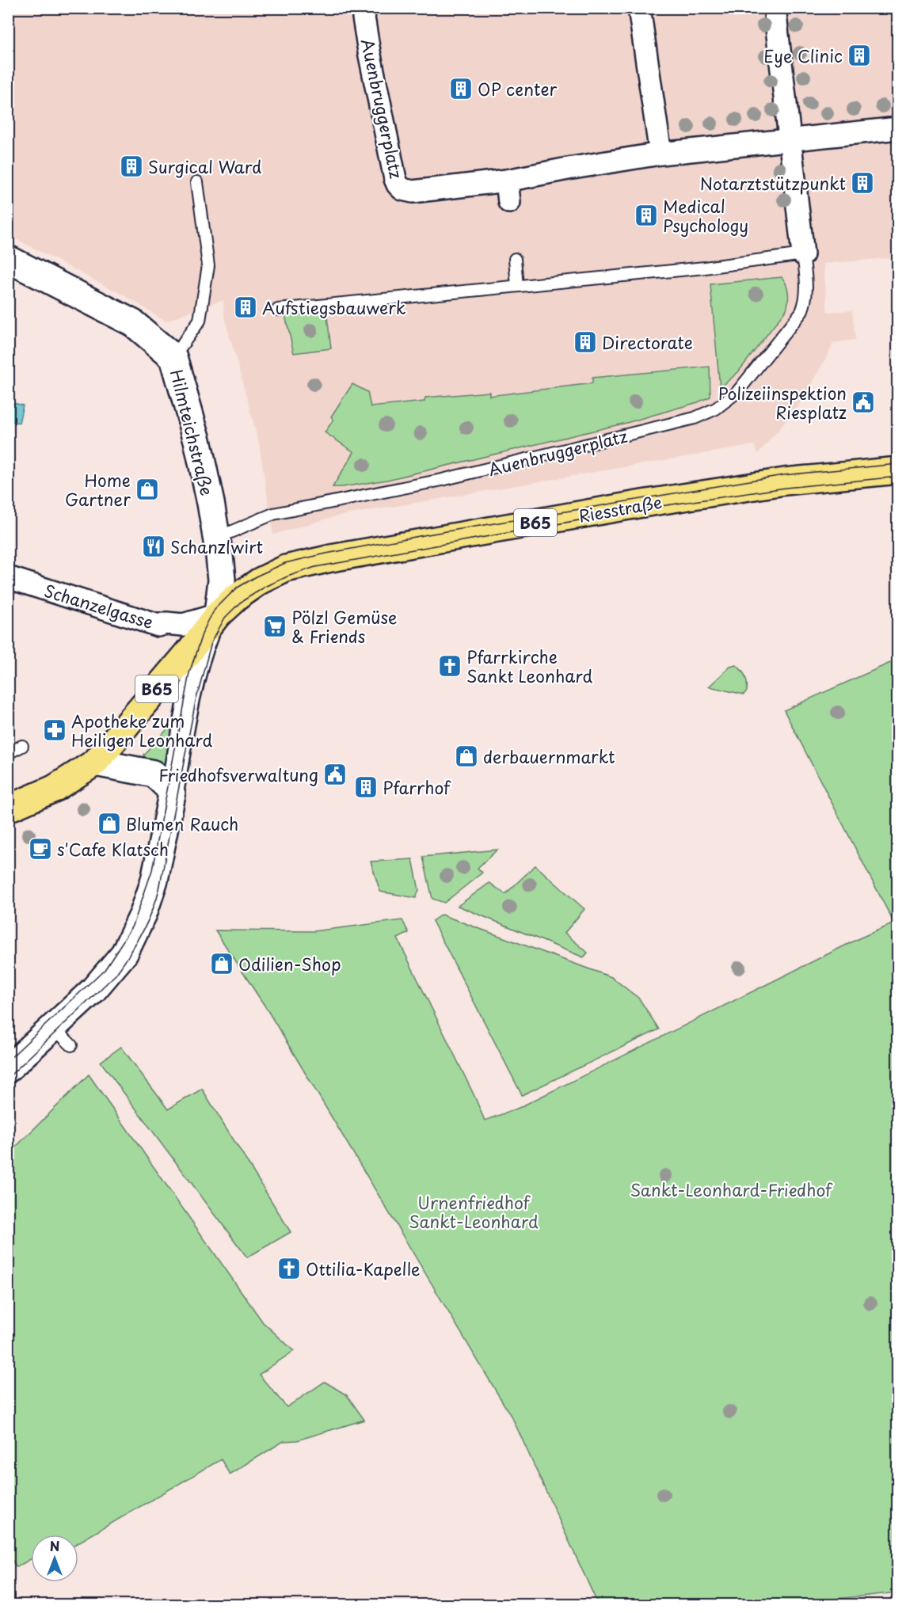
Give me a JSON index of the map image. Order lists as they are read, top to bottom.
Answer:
{
  "streets": {
    "main road": ["Hilmteichstraße", "Riesstraße", "B65"],
    "street": ["Auenbruggerplatz", "Schanzelgasse"]
  },
  "crossings": [
    ["Auenbruggerplatz", "Hilmteichstraße"],
    ["Hilmteichstraße", "Riesstraße"],
    ["Hilmteichstraße", "B65"],
    ["Hilmteichstraße", "Schanzelgasse"],
    ["Riesstraße", "B65"],
    ["Riesstraße", "Schanzelgasse"],
    ["B65", "Schanzelgasse"]
  ],
  "parks": ["Sankt-Leonhard-Friedhof", "Urnenfriedhof Sankt-Leonhard"],
  "places": {
    "building": [
      "Eye Clinic",
      "OP center",
      "Surgical Ward",
      "Notarztstützpunkt",
      "Medical Psychology",
      "Aufstiegsbauwerk",
      "Directorate",
      "Pfarrhof"
    ],
    "public building": ["Polizeiinspektion Riesplatz", "Friedhofsverwaltung"],
    "shop": [
      "Home Gartner",
      "derbauernmarkt",
      "Blumen Rauch",
      "Odilien-Shop"
    ],
    "restaurant": ["Schanzlwirt"],
    "supermarket": ["Pölzl Gemüse & Friends"],
    "church": ["Pfarrkirche Sankt Leonhard", "Ottilia-Kapelle"],
    "pharmacy": ["Apotheke zum Heiligen Leonhard"],
    "cafe": ["s'Cafe Klatsch"]
  },
  "north": "top"
}
